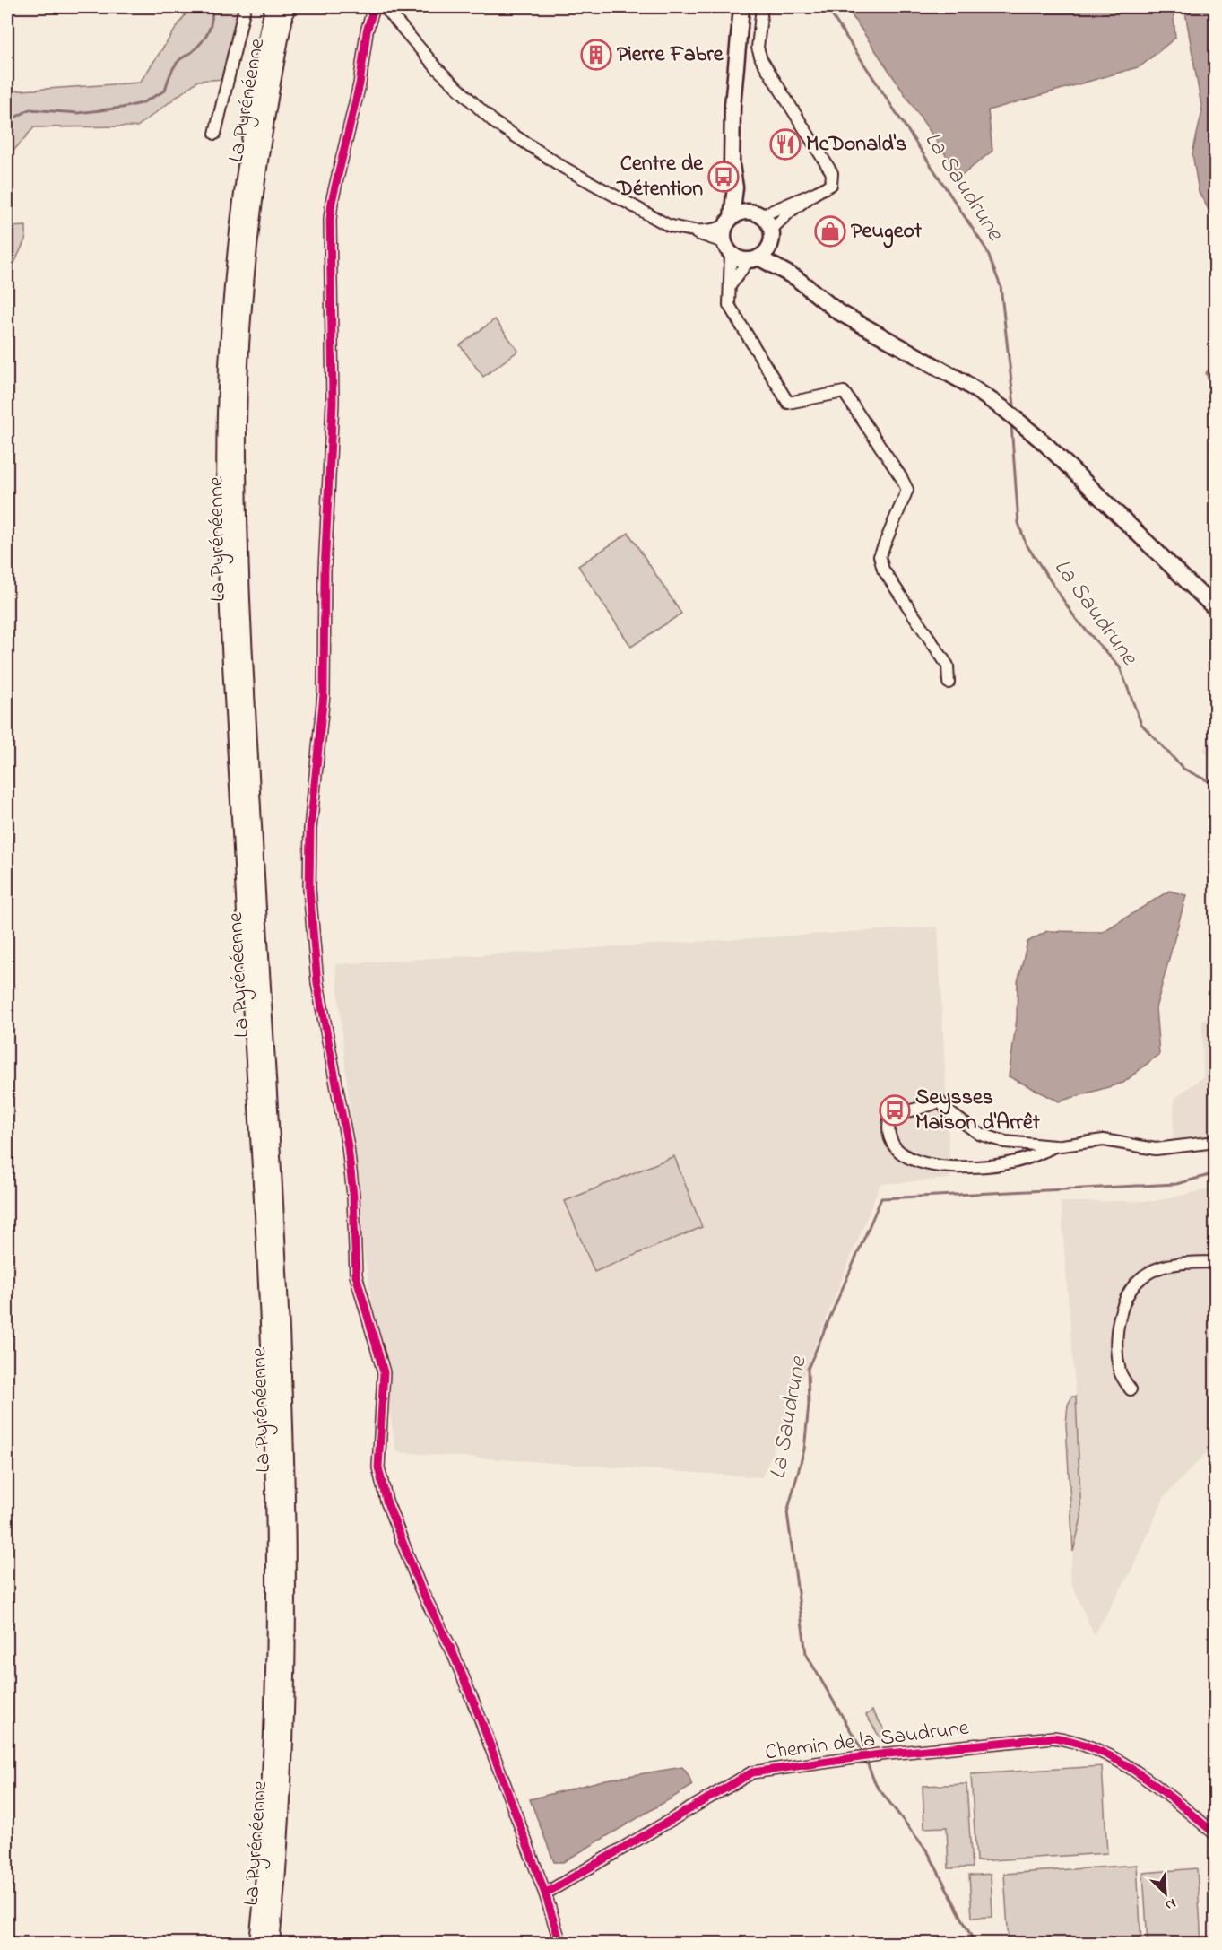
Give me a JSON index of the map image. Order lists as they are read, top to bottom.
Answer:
{
  "streets": {
    "highway": ["La Pyrénéenne"],
    "street": ["Chemin de la Saudrune"]
  },
  "water": ["La Saudrune"],
  "places": {
    "building": ["Pierre Fabre"],
    "restaurant": ["McDonald's"],
    "bus stop": ["Centre de Détention", "Seysses Maison d'Arrêt"],
    "shop": ["Peugeot"]
  },
  "north": "bottom right"
}
